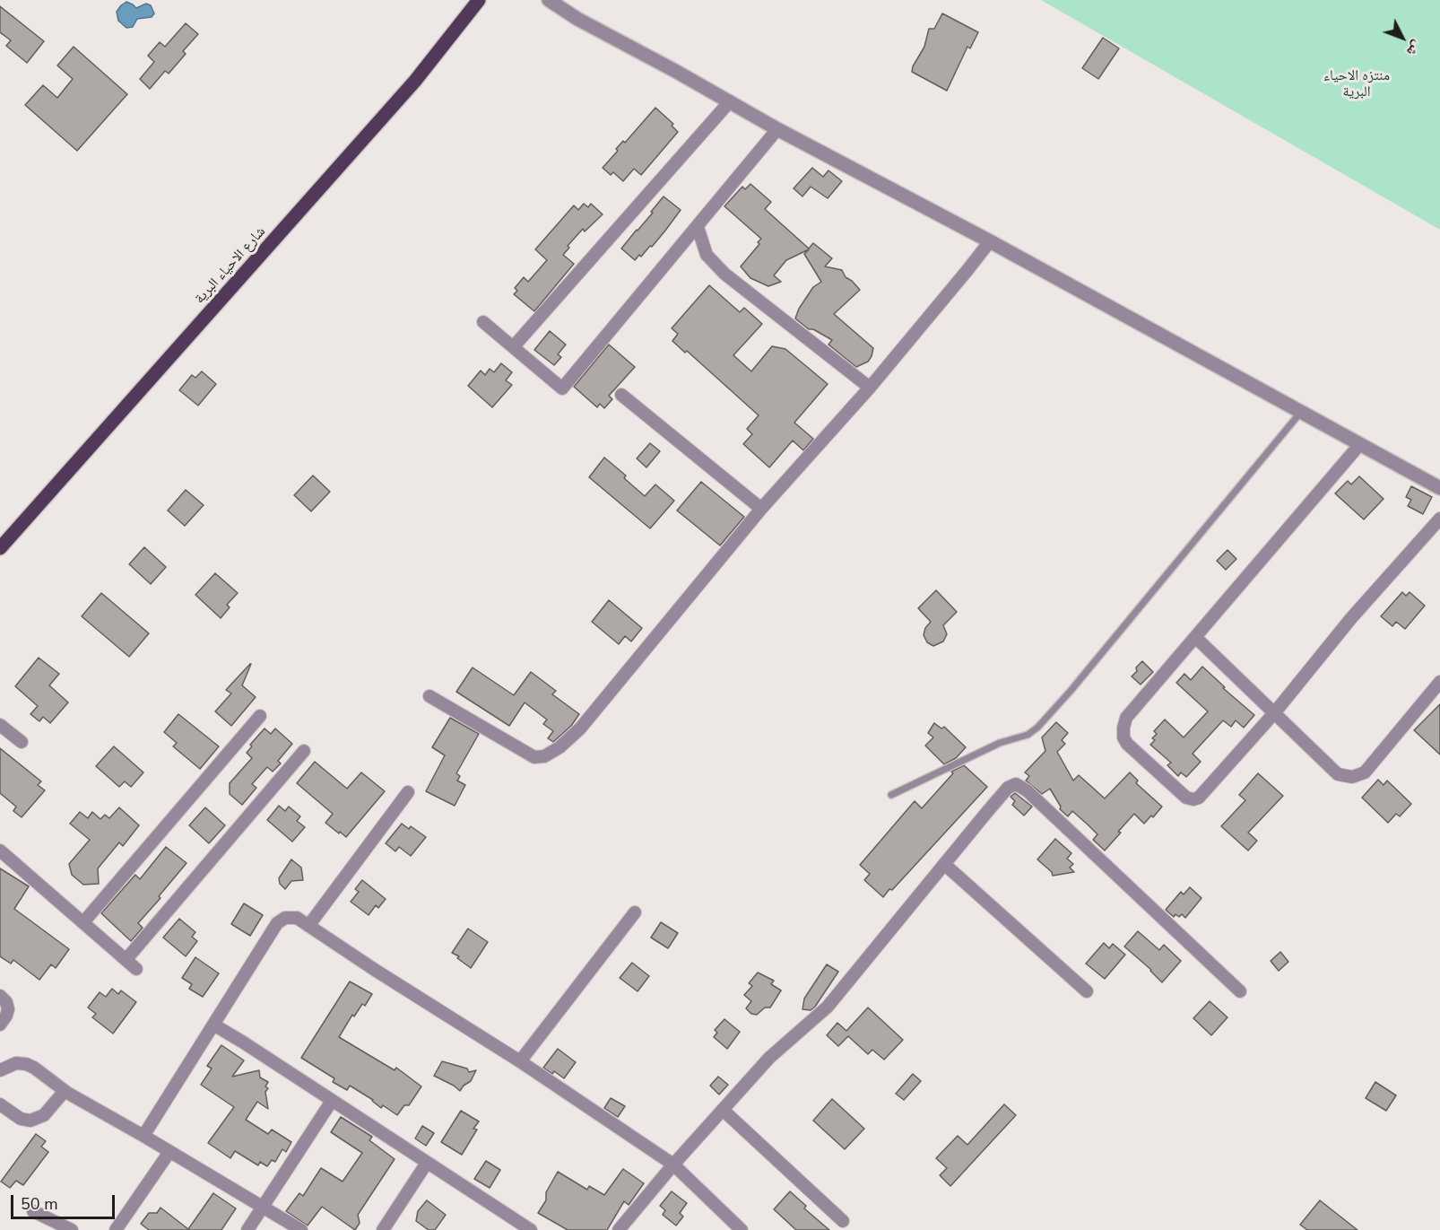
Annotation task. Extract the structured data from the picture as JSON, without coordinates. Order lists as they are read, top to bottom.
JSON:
{
  "streets": {
    "main road": ["شارع الاحياء البرية"]
  },
  "parks": ["منتزه الاحياء البرية"],
  "scale_bar": "50 m",
  "north": "bottom right"
}
